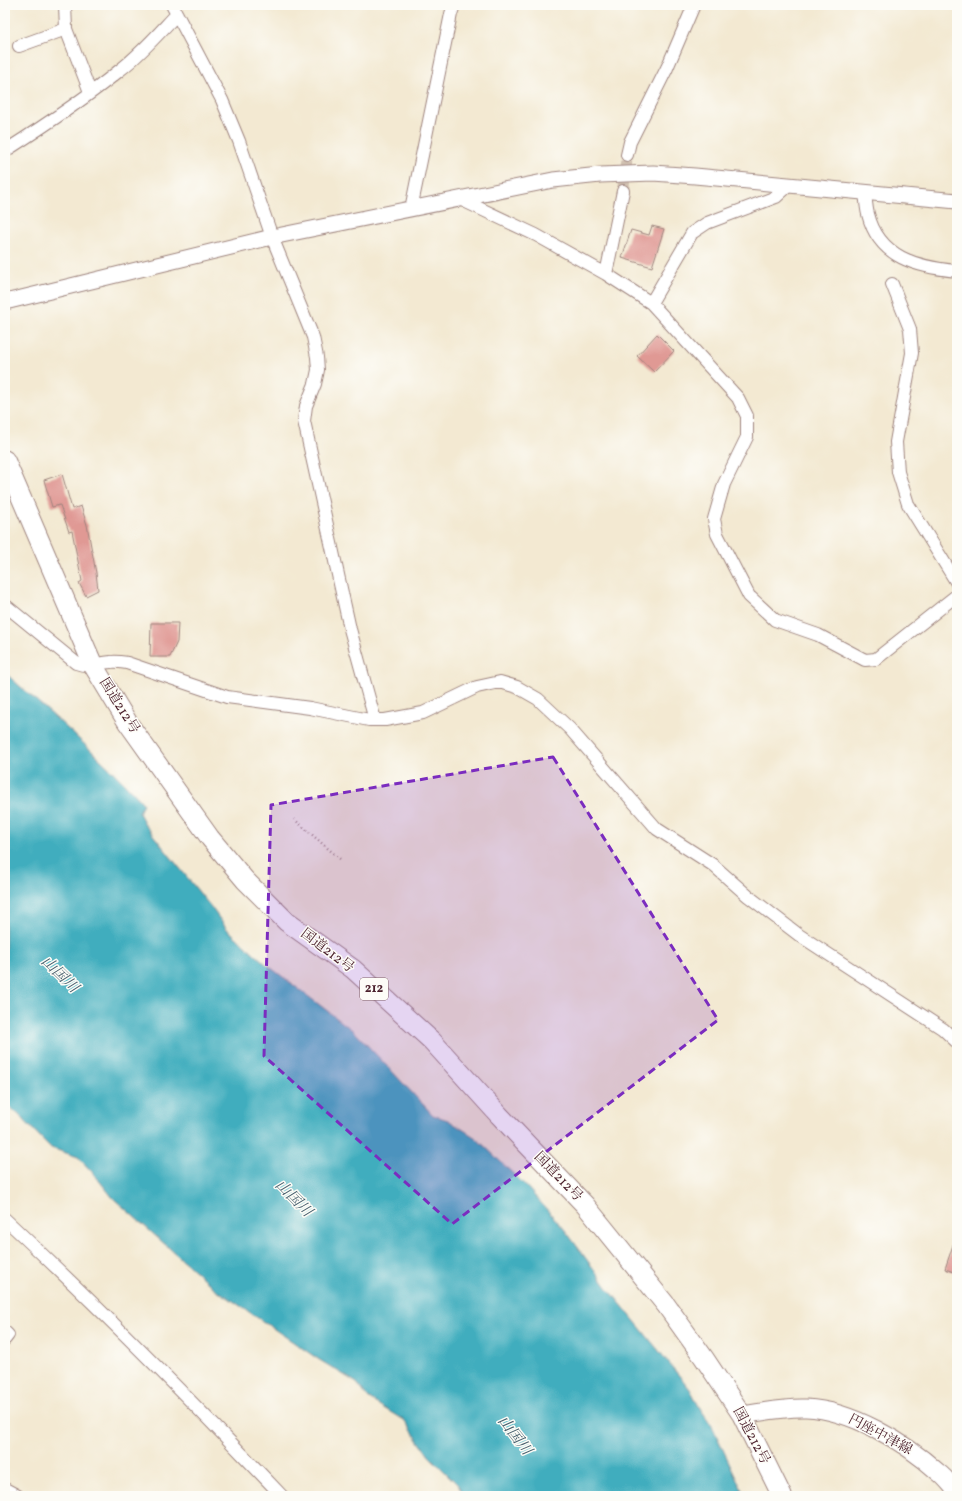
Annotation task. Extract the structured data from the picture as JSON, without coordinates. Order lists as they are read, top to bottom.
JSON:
{
  "streets": {
    "highway": ["国道212号", "212"],
    "main road": ["円座中津線"]
  },
  "crossings": [
    ["国道212号", "円座中津線"]
  ],
  "water": ["山国川"]
}
